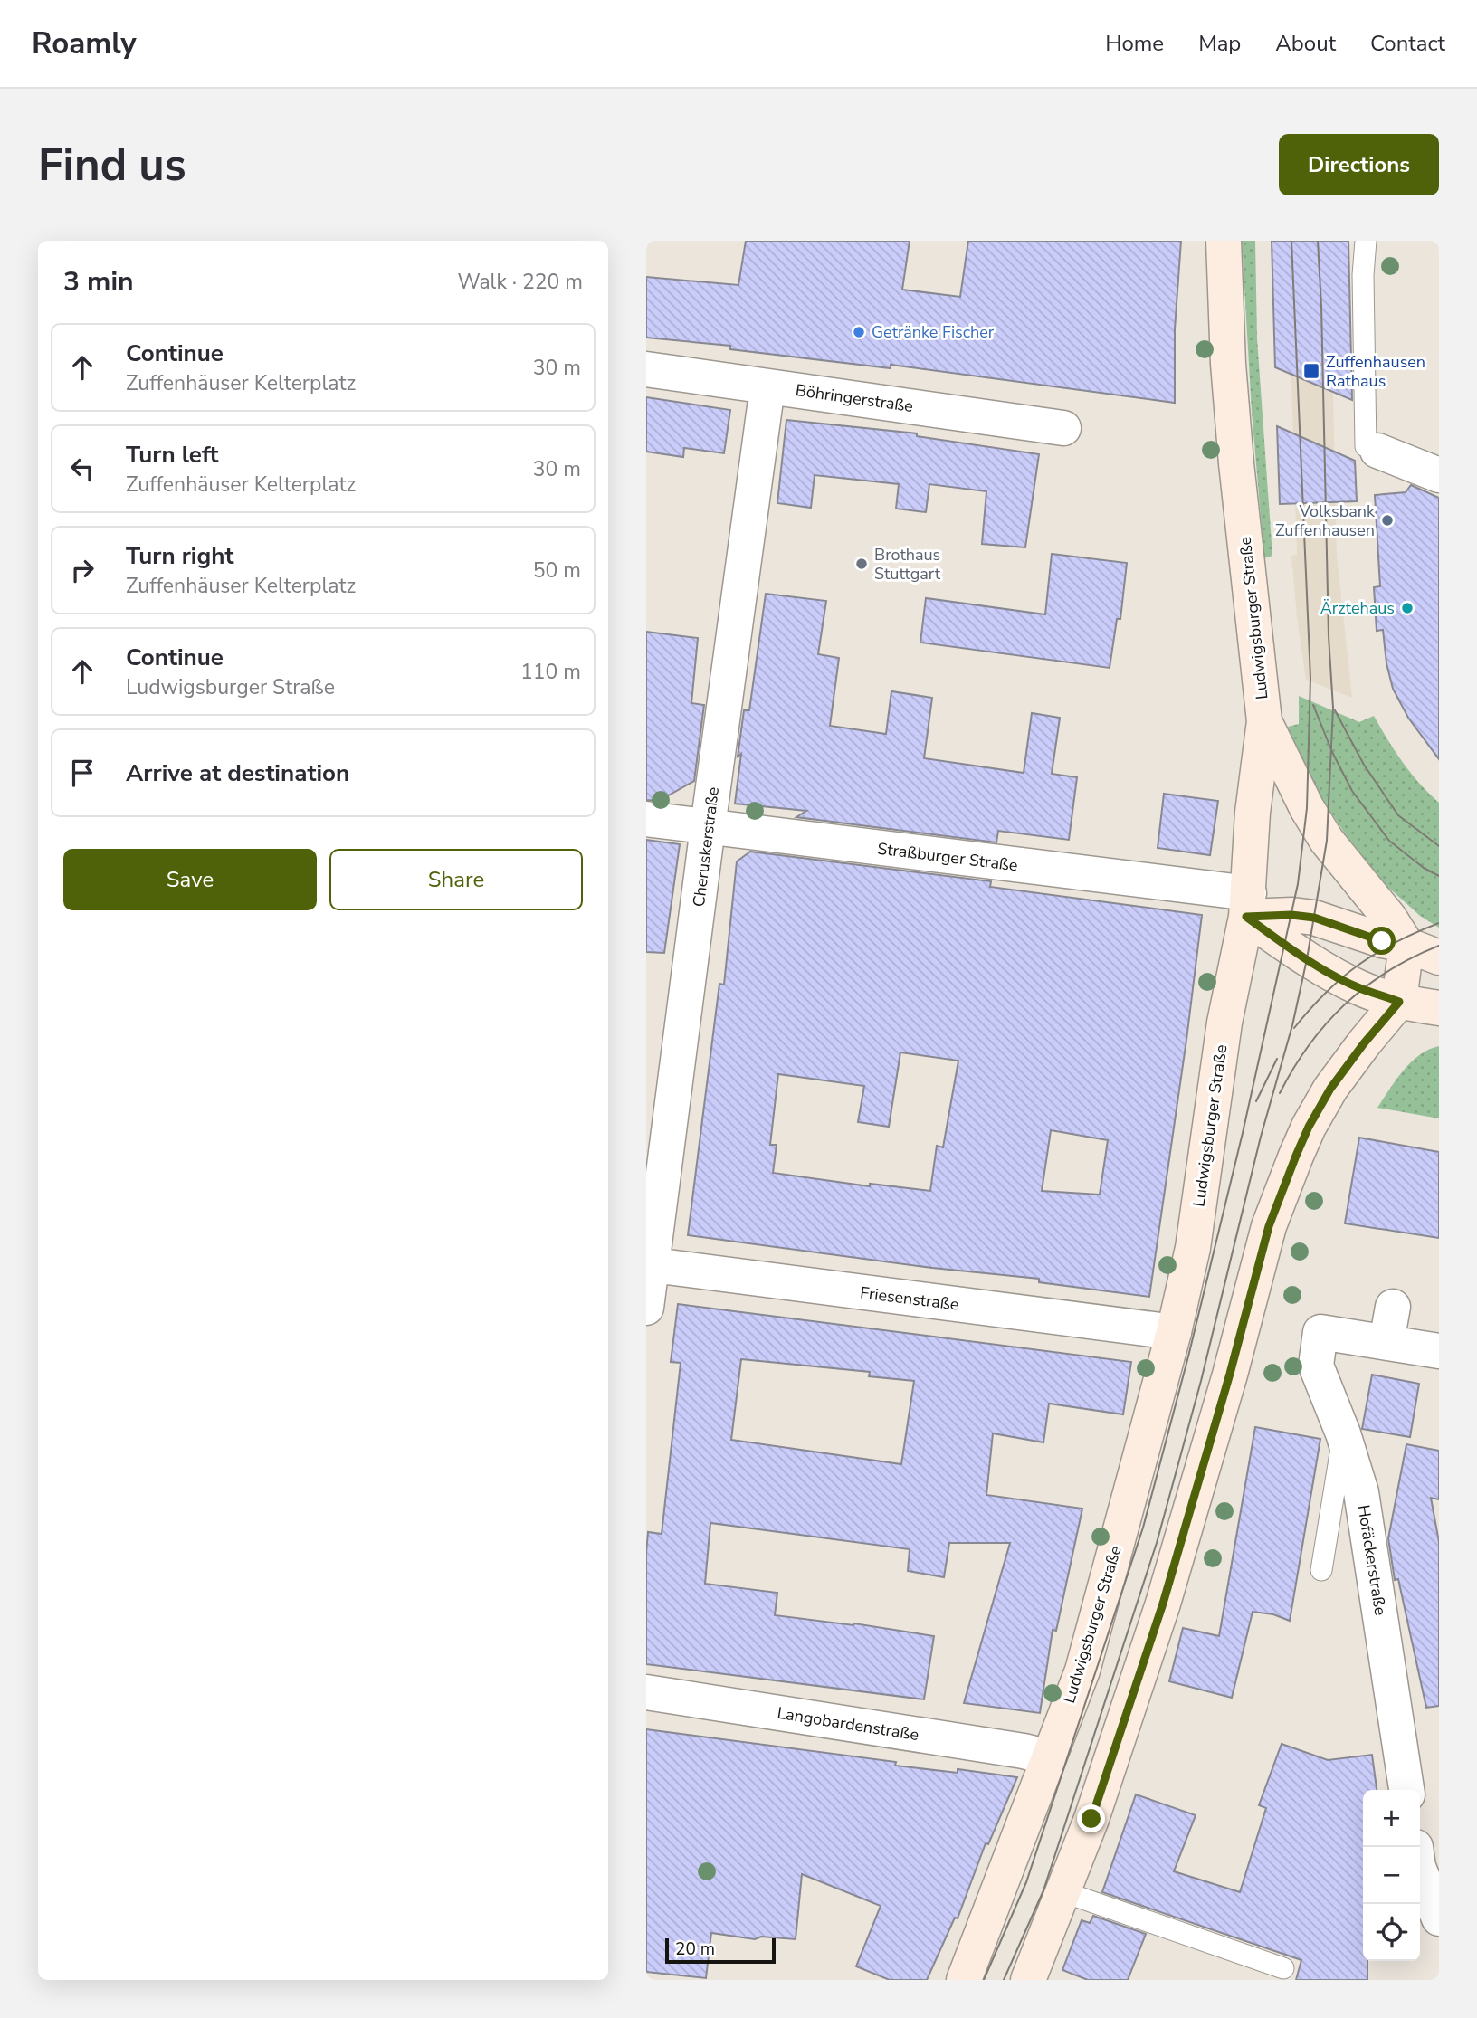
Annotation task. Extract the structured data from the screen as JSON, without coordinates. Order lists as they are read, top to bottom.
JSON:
{
  "streets": {
    "main road": ["Ludwigsburger Straße"],
    "street": [
      "Böhringerstraße",
      "Cheruskerstraße",
      "Straßburger Straße",
      "Friesenstraße",
      "Hofäckerstraße",
      "Langobardenstraße"
    ]
  },
  "crossings": [
    ["Böhringerstraße", "Cheruskerstraße"],
    ["Ludwigsburger Straße", "Straßburger Straße"],
    ["Ludwigsburger Straße", "Friesenstraße"],
    ["Ludwigsburger Straße", "Langobardenstraße"],
    ["Cheruskerstraße", "Straßburger Straße"],
    ["Cheruskerstraße", "Friesenstraße"]
  ],
  "places": {
    "other": [
      "Getränke Fischer",
      "Volksbank Zuffenhausen",
      "Brothaus Stuttgart",
      "Ärztehaus"
    ],
    "transit": ["Zuffenhausen Rathaus"]
  },
  "scale_bar": "20 m",
  "page": {
    "header": "Roamly",
    "nav": [
      "Home",
      "Map",
      "About",
      "Contact"
    ],
    "buttons": [
      "Directions",
      ["Save", "Share"]
    ],
    "title": "Find us",
    "heading": ["3 min", "Walk · 220 m"],
    "list": [
      ["Continue", "Zuffenhäuser Kelterplatz", "30 m"],
      ["Turn left", "Zuffenhäuser Kelterplatz", "30 m"],
      ["Turn right", "Zuffenhäuser Kelterplatz", "50 m"],
      ["Continue", "Ludwigsburger Straße", "110 m"],
      "Arrive at destination"
    ],
    "map_buttons": ["+", "−"],
    "scale": "20 m"
  }
}
